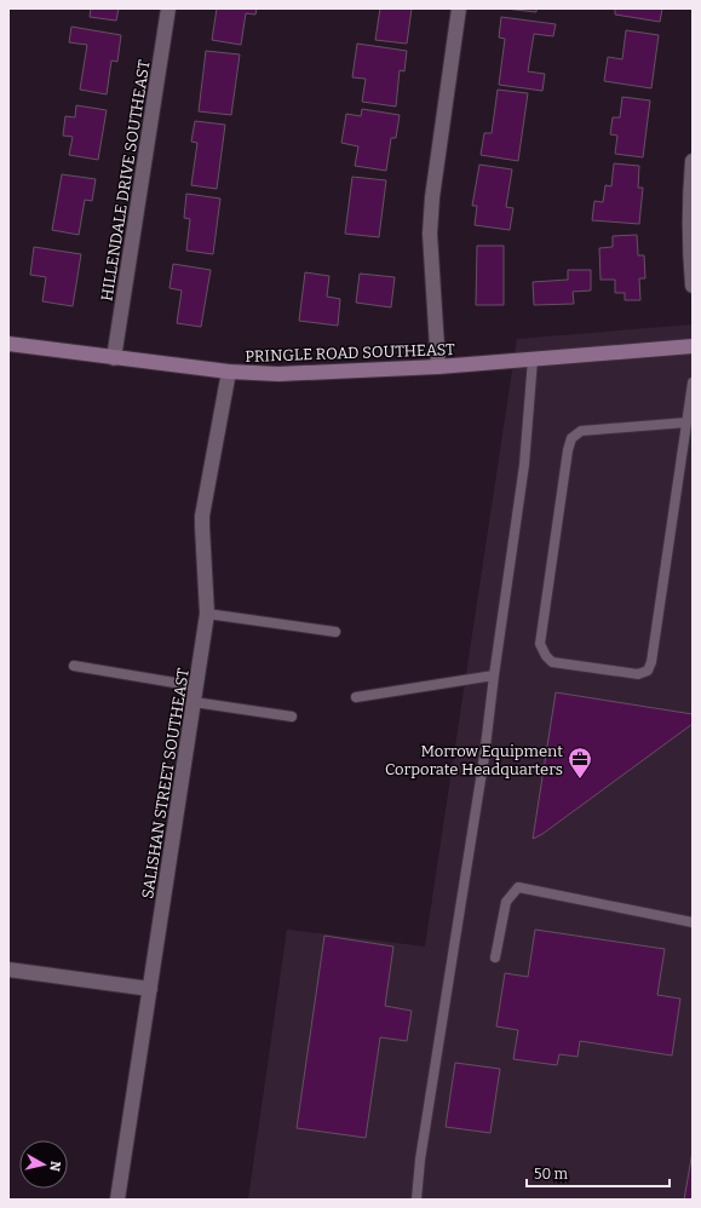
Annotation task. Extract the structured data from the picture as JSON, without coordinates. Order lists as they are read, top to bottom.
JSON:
{
  "streets": {
    "street": ["HILLENDALE DRIVE SOUTHEAST", "PRINGLE ROAD SOUTHEAST", "SALISHAN STREET SOUTHEAST"]
  },
  "crossings": [
    ["HILLENDALE DRIVE SOUTHEAST", "PRINGLE ROAD SOUTHEAST"],
    ["PRINGLE ROAD SOUTHEAST", "SALISHAN STREET SOUTHEAST"]
  ],
  "places": {
    "office": ["Morrow Equipment Corporate Headquarters"]
  },
  "scale_bar": "50 m",
  "north": "right"
}
